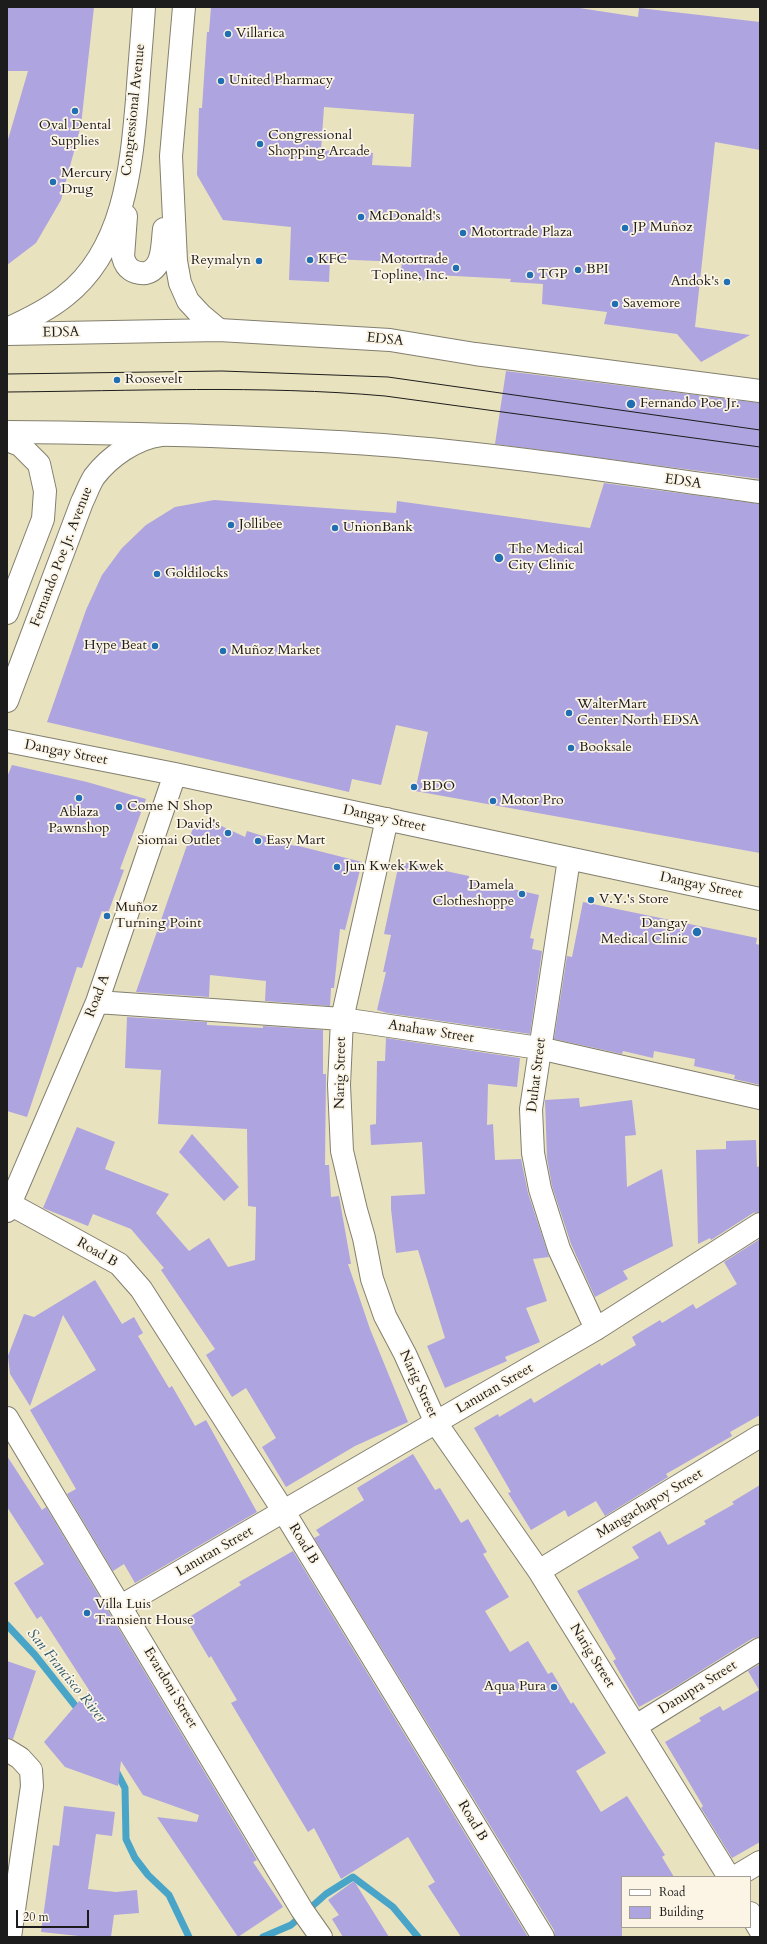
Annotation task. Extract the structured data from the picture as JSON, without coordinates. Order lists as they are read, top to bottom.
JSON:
{
  "streets": {
    "main road": [
      "Congressional Avenue",
      "EDSA",
      "Fernando Poe Jr. Avenue",
      "Dangay Street",
      "Road A",
      "Anahaw Street",
      "Narig Street",
      "Duhat Street",
      "Road B",
      "Lanutan Street",
      "Mangachapoy Street",
      "Evardoni Street",
      "Danupra Street"
    ]
  },
  "crossings": [
    ["EDSA", "Fernando Poe Jr. Avenue"],
    ["Dangay Street", "Road A"],
    ["Dangay Street", "Narig Street"],
    ["Dangay Street", "Duhat Street"],
    ["Road A", "Anahaw Street"],
    ["Road A", "Road B"],
    ["Anahaw Street", "Narig Street"],
    ["Anahaw Street", "Duhat Street"],
    ["Narig Street", "Lanutan Street"],
    ["Narig Street", "Mangachapoy Street"],
    ["Narig Street", "Danupra Street"],
    ["Duhat Street", "Lanutan Street"],
    ["Road B", "Lanutan Street"],
    ["Lanutan Street", "Evardoni Street"]
  ],
  "water": ["San Francisco River"],
  "places": [
    "Villarica",
    "United Pharmacy",
    "Oval Dental Supplies",
    "Congressional Shopping Arcade",
    "Mercury Drug",
    "McDonald's",
    "JP Muñoz",
    "Motortrade Plaza",
    "KFC",
    "Reymalyn",
    "Motortrade Topline, Inc.",
    "BPI",
    "TGP",
    "Andok's",
    "Savemore",
    "Roosevelt",
    "Fernando Poe Jr.",
    "Jollibee",
    "UnionBank",
    "The Medical City Clinic",
    "Goldilocks",
    "Hype Beat",
    "Muñoz Market",
    "WalterMart Center North EDSA",
    "Booksale",
    "BDO",
    "Ablaza Pawnshop",
    "Motor Pro",
    "Come N Shop",
    "David's Siomai Outlet",
    "Easy Mart",
    "Jun Kwek Kwek",
    "Damela Clotheshoppe",
    "V.Y.'s Store",
    "Muñoz Turning Point",
    "Dangay Medical Clinic",
    "Villa Luis Transient House",
    "Aqua Pura"
  ],
  "legend": ["Road", "Building"],
  "scale_bar": "20 m"
}
